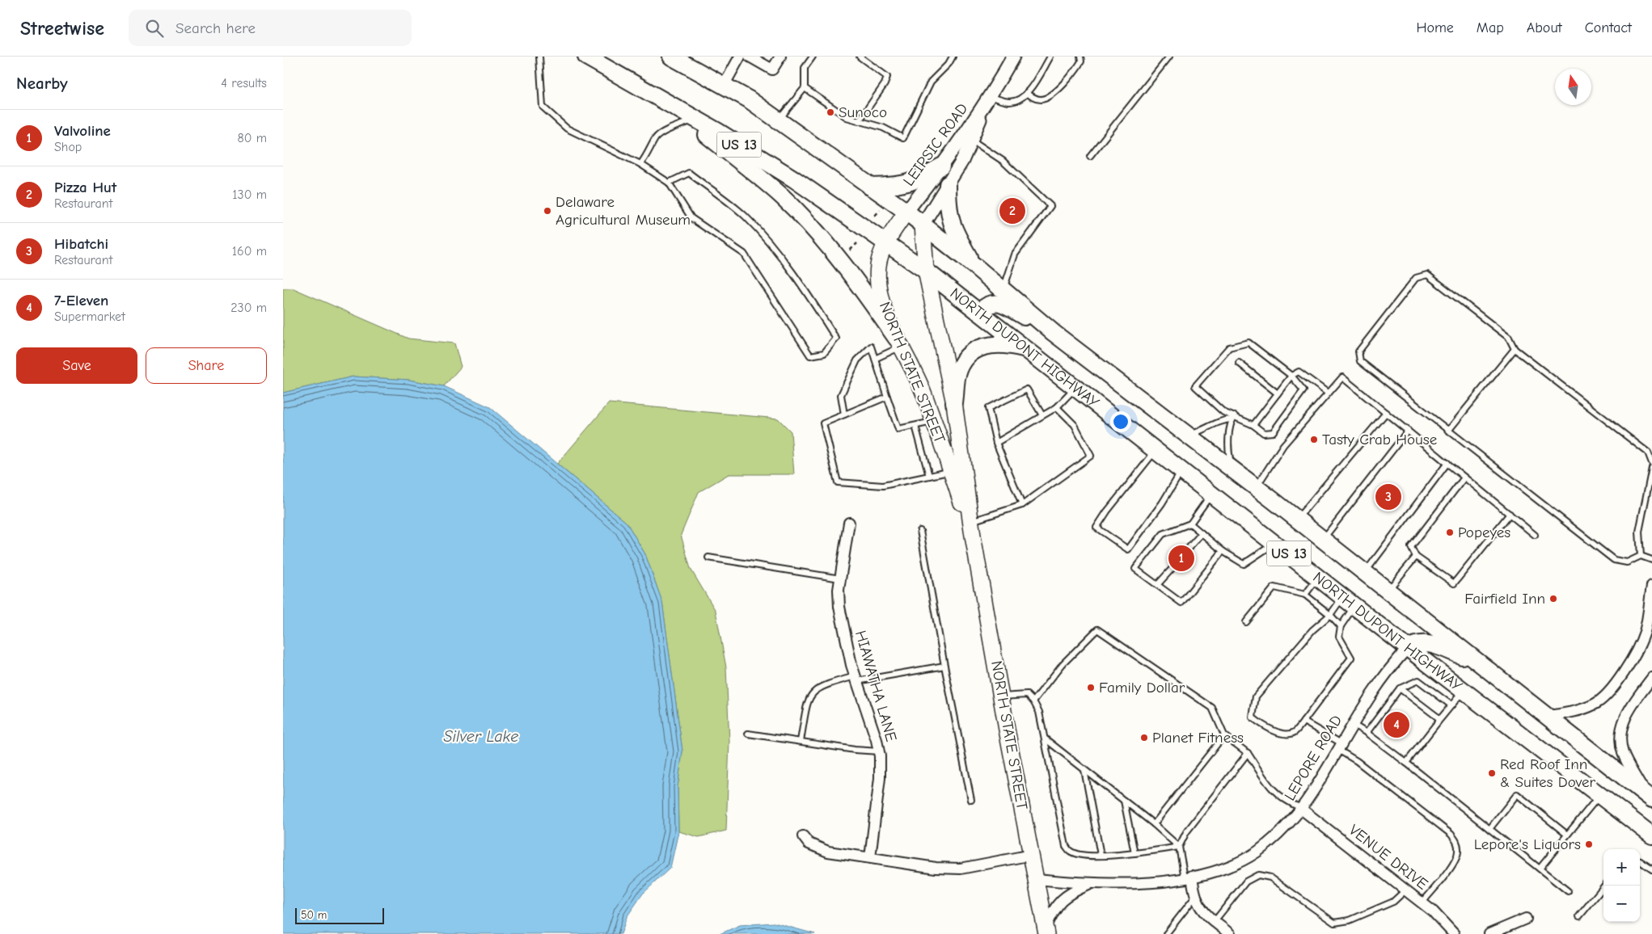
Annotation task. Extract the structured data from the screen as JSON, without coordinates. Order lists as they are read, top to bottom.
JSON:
{
  "streets": {
    "highway": ["US 13", "NORTH DUPONT HIGHWAY"],
    "main road": ["NORTH STATE STREET"],
    "street": [
      "LEIPSIC ROAD",
      "HIAWATHA LANE",
      "LEPORE ROAD",
      "VENUE DRIVE"
    ]
  },
  "crossings": [
    ["LEIPSIC ROAD", "NORTH DUPONT HIGHWAY"],
    ["LEIPSIC ROAD", "NORTH STATE STREET"],
    ["NORTH DUPONT HIGHWAY", "NORTH STATE STREET"],
    ["NORTH DUPONT HIGHWAY", "LEPORE ROAD"],
    ["NORTH STATE STREET", "LEPORE ROAD"],
    ["LEPORE ROAD", "VENUE DRIVE"]
  ],
  "water": ["Silver Lake"],
  "places": [
    "Sunoco",
    "Delaware Agricultural Museum",
    "Tasty Crab House",
    "Popeyes",
    "Fairfield Inn",
    "Family Dollar",
    "Planet Fitness",
    "Red Roof Inn & Suites Dover",
    "Lepore's Liquors"
  ],
  "scale_bar": "50 m",
  "north": "top",
  "page": {
    "header": "Streetwise",
    "search": "Search here",
    "nav": [
      "Home",
      "Map",
      "About",
      "Contact"
    ],
    "heading": ["Nearby", "4 results"],
    "list": [
      {
        "mark": "1",
        "name": "Valvoline",
        "note": "Shop",
        "value": "80 m"
      },
      {
        "mark": "2",
        "name": "Pizza Hut",
        "note": "Restaurant",
        "value": "130 m"
      },
      {
        "mark": "3",
        "name": "Hibatchi",
        "note": "Restaurant",
        "value": "160 m"
      },
      {
        "mark": "4",
        "name": "7-Eleven",
        "note": "Supermarket",
        "value": "230 m"
      }
    ],
    "pins": [
      "2",
      "3",
      "1",
      "4"
    ],
    "buttons": ["Save", "Share"],
    "map_buttons": ["+", "−"],
    "scale": "50 m"
  }
}
